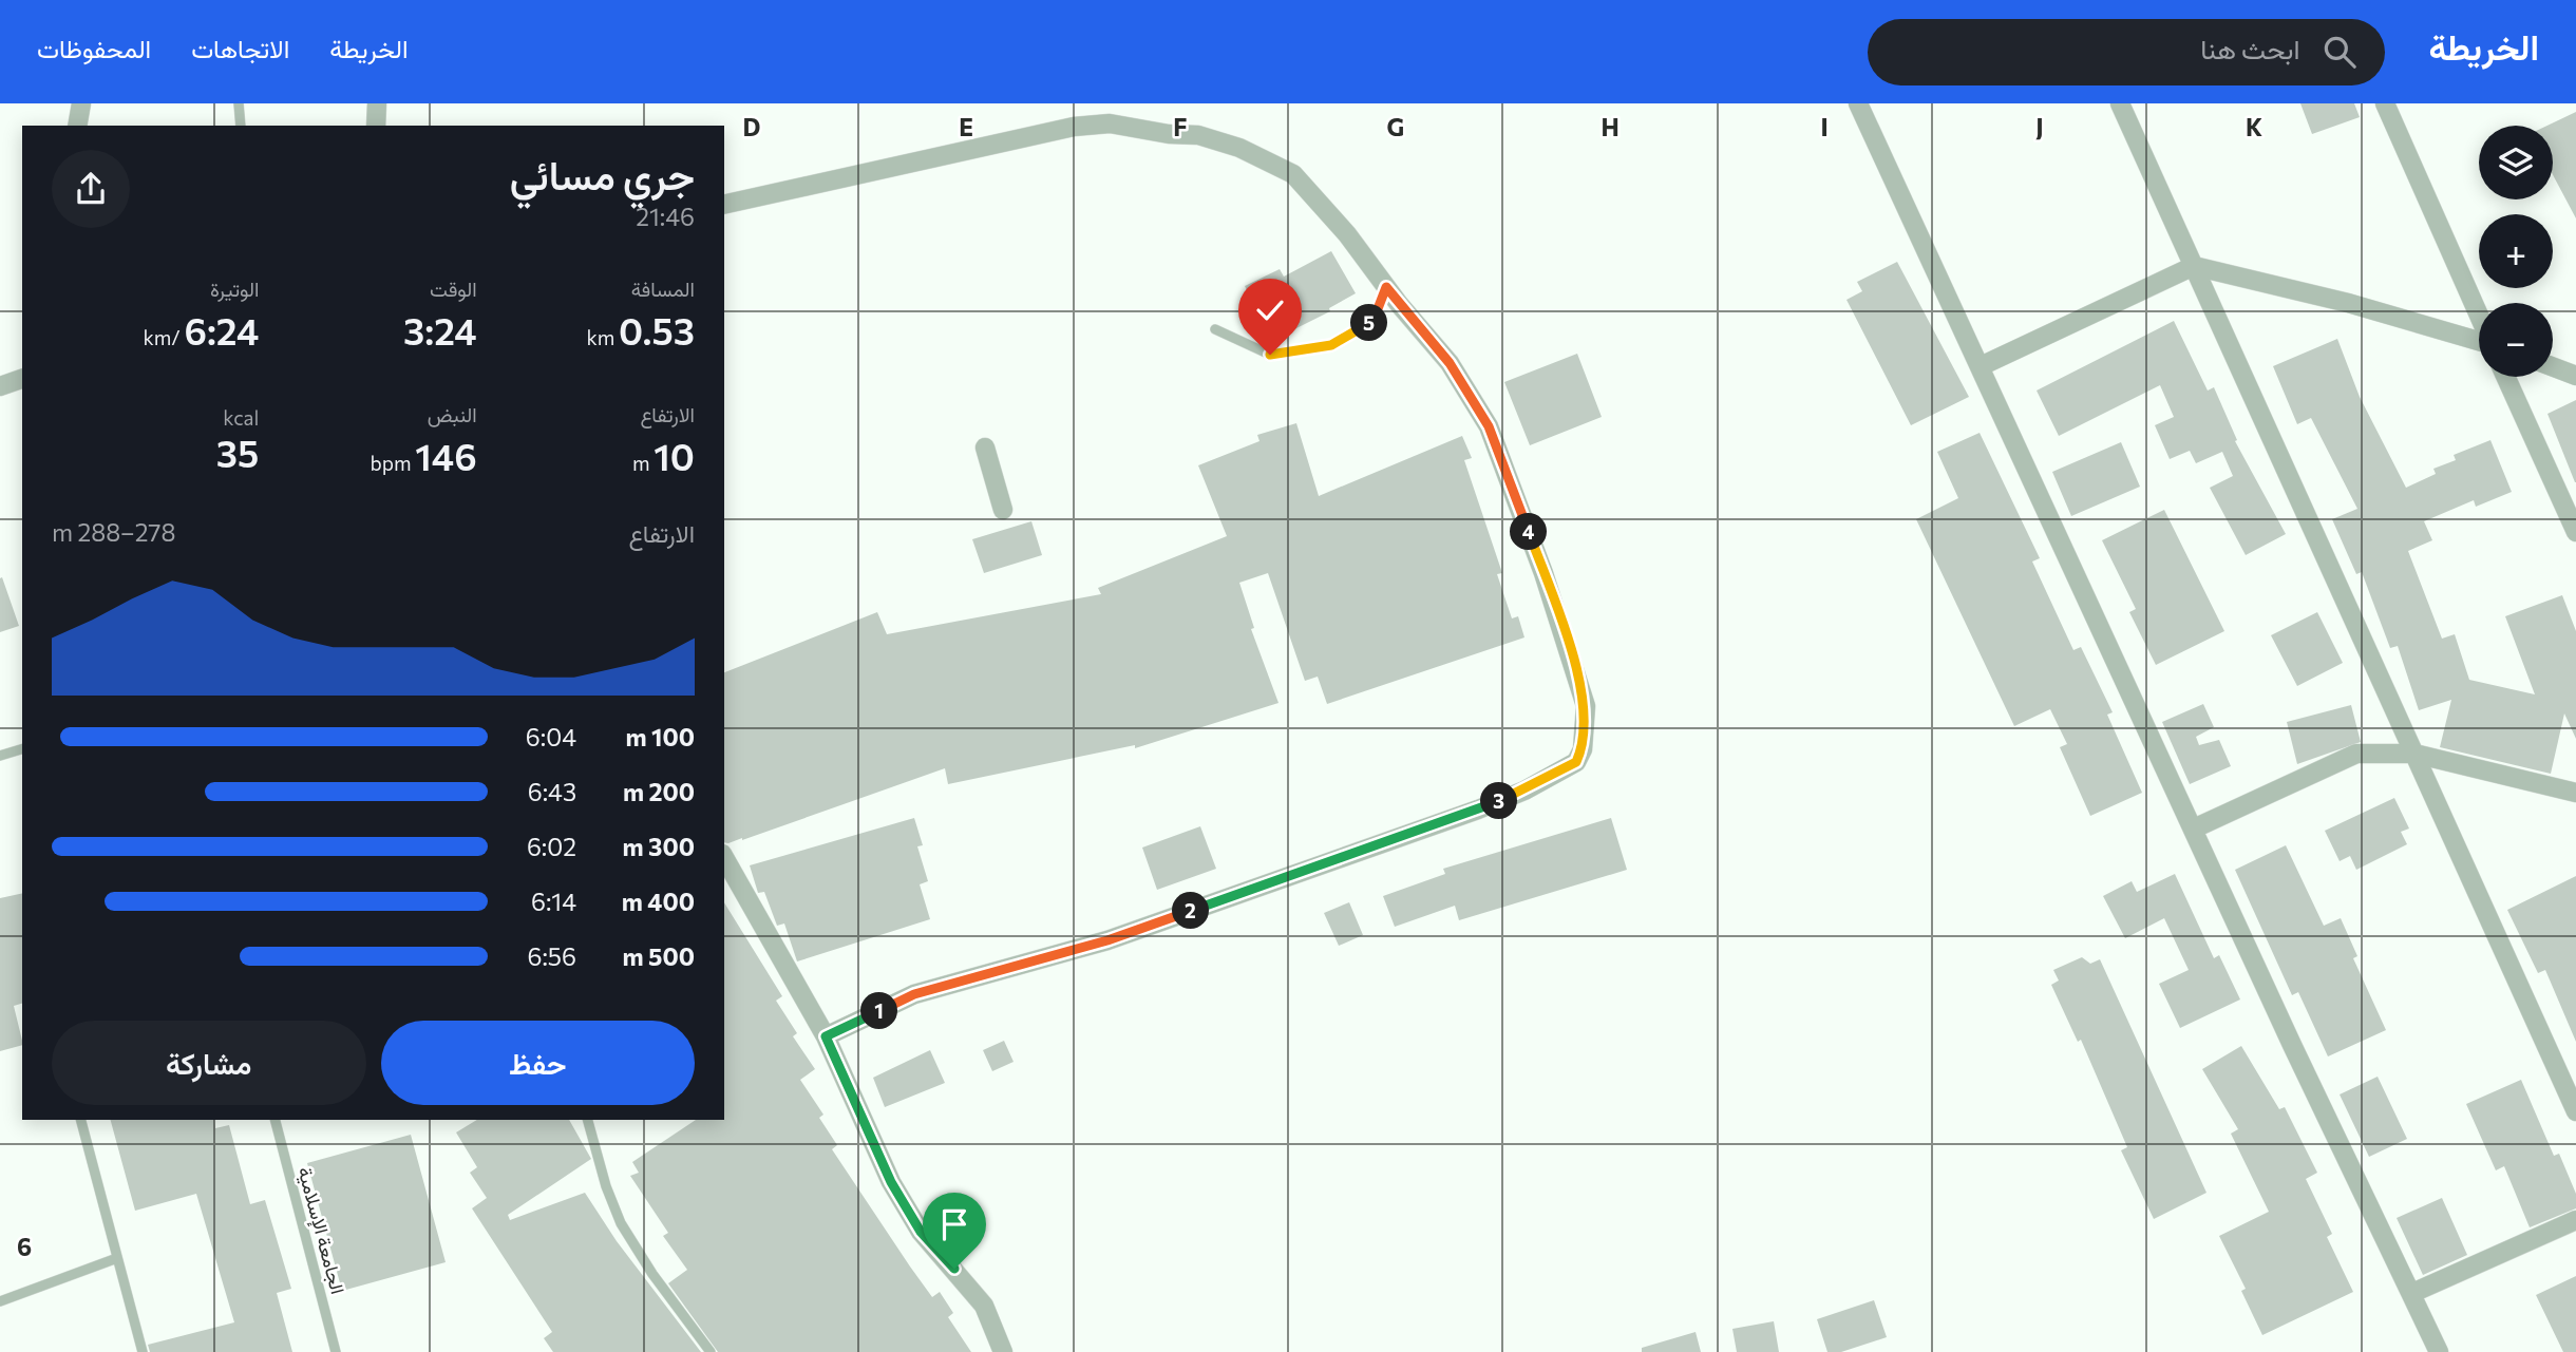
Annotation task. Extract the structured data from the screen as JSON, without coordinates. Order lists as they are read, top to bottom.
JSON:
{
  "streets": {
    "lane": ["الجامعة الإسلامية"]
  },
  "page": {
    "header": "الخريطة",
    "search": "ابحث هنا",
    "nav": ["الخريطة", "الاتجاهات", "المحفوظات"],
    "map_buttons": ["+", "−"],
    "heading": ["جري مسائي", "21:46"],
    "stats": [
      ["المسافة", "0.53 km"],
      ["الوقت", "3:24"],
      ["الوتيرة", "6:24 /km"],
      ["الارتفاع", "10 m"],
      ["النبض", "146 bpm"],
      ["kcal", "35"]
    ],
    "pins": [
      "5",
      "4",
      "3",
      "2",
      "1"
    ],
    "chart": ["الارتفاع", "278–288 m"],
    "list": [
      {
        "name": "100 m",
        "note": "6:04"
      },
      {
        "name": "200 m",
        "note": "6:43"
      },
      {
        "name": "300 m",
        "note": "6:02"
      },
      {
        "name": "400 m",
        "note": "6:14"
      },
      {
        "name": "500 m",
        "note": "6:56"
      }
    ],
    "buttons": ["حفظ", "مشاركة"]
  },
  "grid": {
    "columns": [
      "D",
      "E",
      "F",
      "G",
      "H",
      "I",
      "J",
      "K"
    ],
    "rows": ["6"]
  }
}
